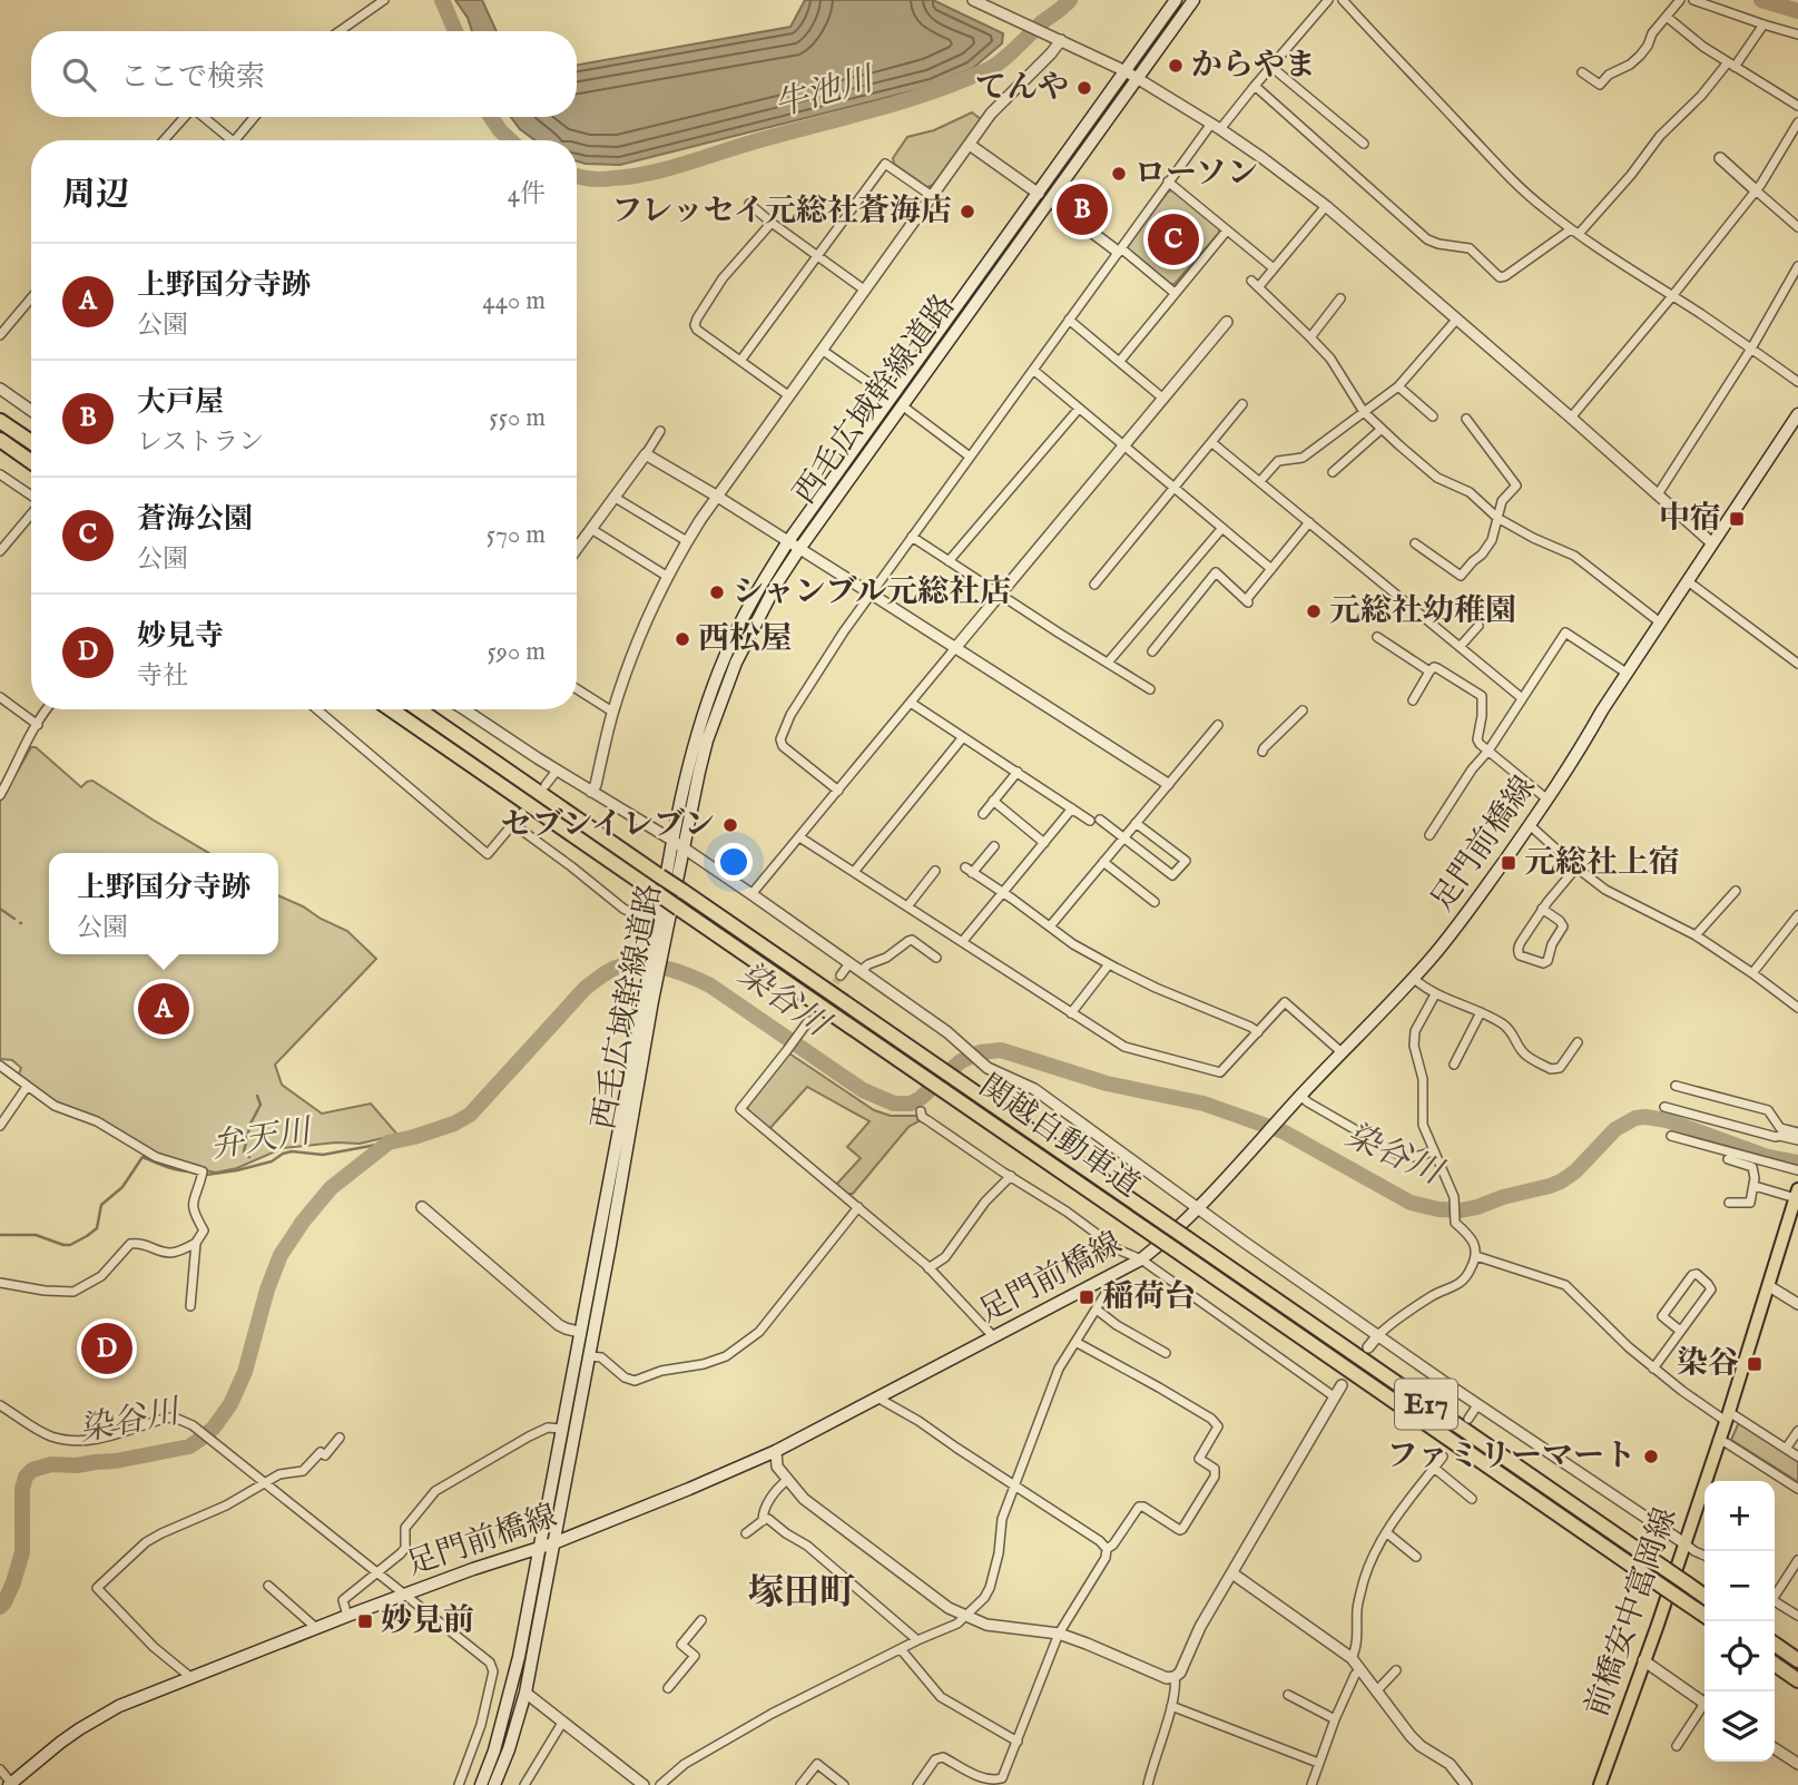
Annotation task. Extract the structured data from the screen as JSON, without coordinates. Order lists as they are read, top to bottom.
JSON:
{
  "streets": {
    "highway": ["関越自動車道", "E17"],
    "main road": ["西毛広域幹線道路", "足門前橋線", "前橋安中富岡線"]
  },
  "crossings": [
    ["西毛広域幹線道路", "足門前橋線"]
  ],
  "districts": ["塚田町"],
  "water": ["牛池川", "染谷川", "弁天川"],
  "places": {
    "other": [
      "からやま",
      "てんや",
      "ローソン",
      "フレッセイ元総社蒼海店",
      "シャンブル元総社店",
      "元総社幼稚園",
      "西松屋",
      "セブンイレブン",
      "ファミリーマート"
    ],
    "transit": [
      "中宿",
      "元総社上宿",
      "稲荷台",
      "染谷",
      "妙見前"
    ]
  },
  "page": {
    "search": "ここで検索",
    "heading": ["周辺", "4件"],
    "pins": [
      "B",
      "C",
      "A",
      "D"
    ],
    "list": [
      {
        "mark": "A",
        "name": "上野国分寺跡",
        "note": "公園",
        "value": "440 m"
      },
      {
        "mark": "B",
        "name": "大戸屋",
        "note": "レストラン",
        "value": "550 m"
      },
      {
        "mark": "C",
        "name": "蒼海公園",
        "note": "公園",
        "value": "570 m"
      },
      {
        "mark": "D",
        "name": "妙見寺",
        "note": "寺社",
        "value": "590 m"
      }
    ],
    "popup": ["上野国分寺跡", "公園"],
    "map_buttons": ["+", "−"]
  }
}
